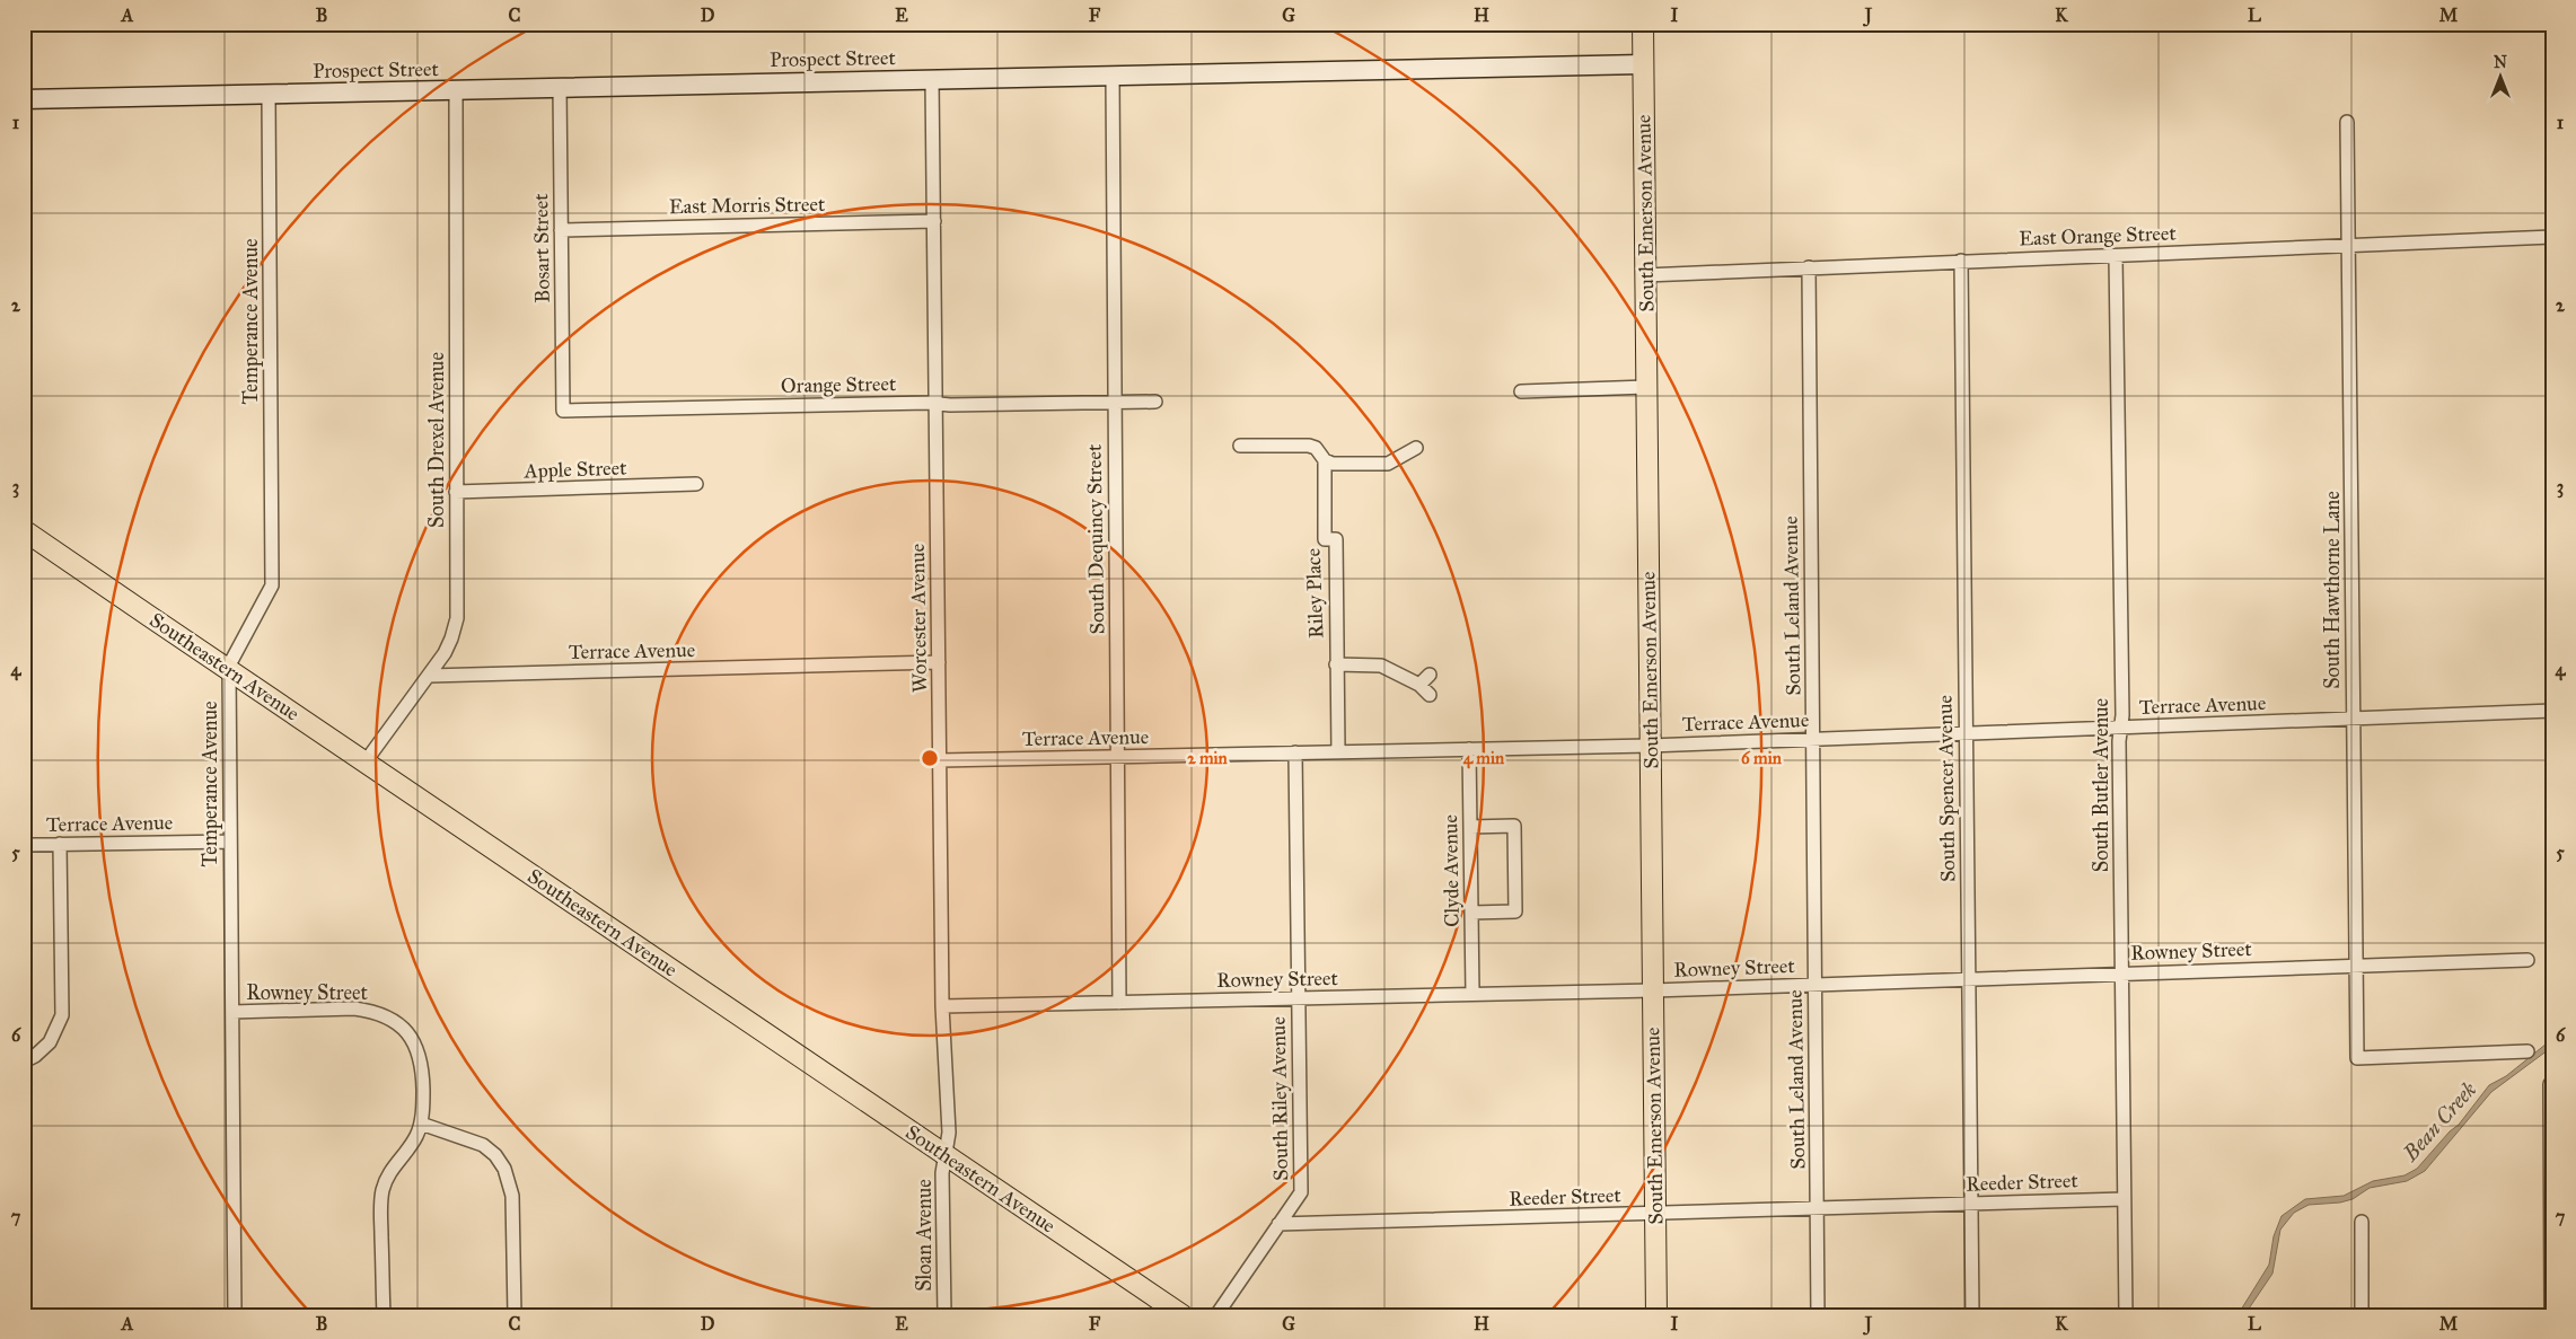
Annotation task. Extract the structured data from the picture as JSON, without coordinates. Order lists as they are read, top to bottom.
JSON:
{
  "streets": {
    "main road": ["Prospect Street", "South Emerson Avenue", "Southeastern Avenue"],
    "street": [
      "East Morris Street",
      "East Orange Street",
      "Bosart Street",
      "Temperance Avenue",
      "Orange Street",
      "South Drexel Avenue",
      "Apple Street",
      "South Dequincy Street",
      "South Hawthorne Lane",
      "Riley Place",
      "South Leland Avenue",
      "Worcester Avenue",
      "Terrace Avenue",
      "South Butler Avenue",
      "South Spencer Avenue",
      "Clyde Avenue",
      "Rowney Street",
      "South Riley Avenue",
      "Reeder Street",
      "Sloan Avenue"
    ]
  },
  "crossings": [
    ["Prospect Street", "South Emerson Avenue"],
    ["Prospect Street", "Bosart Street"],
    ["Prospect Street", "Temperance Avenue"],
    ["Prospect Street", "South Drexel Avenue"],
    ["Prospect Street", "South Dequincy Street"],
    ["Prospect Street", "Worcester Avenue"],
    ["East Morris Street", "Bosart Street"],
    ["East Morris Street", "Worcester Avenue"],
    ["South Emerson Avenue", "East Orange Street"],
    ["South Emerson Avenue", "Terrace Avenue"],
    ["South Emerson Avenue", "Rowney Street"],
    ["South Emerson Avenue", "Reeder Street"],
    ["East Orange Street", "South Hawthorne Lane"],
    ["East Orange Street", "South Leland Avenue"],
    ["East Orange Street", "South Butler Avenue"],
    ["East Orange Street", "South Spencer Avenue"],
    ["Bosart Street", "Orange Street"],
    ["Temperance Avenue", "Terrace Avenue"],
    ["Temperance Avenue", "Southeastern Avenue"],
    ["Temperance Avenue", "Rowney Street"],
    ["Orange Street", "South Dequincy Street"],
    ["Orange Street", "Worcester Avenue"],
    ["South Drexel Avenue", "Apple Street"],
    ["South Drexel Avenue", "Terrace Avenue"],
    ["South Drexel Avenue", "Southeastern Avenue"],
    ["South Dequincy Street", "Terrace Avenue"],
    ["South Dequincy Street", "Rowney Street"],
    ["South Hawthorne Lane", "Terrace Avenue"],
    ["South Hawthorne Lane", "Rowney Street"],
    ["Riley Place", "Terrace Avenue"],
    ["South Leland Avenue", "Terrace Avenue"],
    ["South Leland Avenue", "Rowney Street"],
    ["South Leland Avenue", "Reeder Street"],
    ["Worcester Avenue", "Terrace Avenue"],
    ["Worcester Avenue", "Southeastern Avenue"],
    ["Worcester Avenue", "Rowney Street"],
    ["Worcester Avenue", "Sloan Avenue"],
    ["Terrace Avenue", "South Butler Avenue"],
    ["Terrace Avenue", "South Spencer Avenue"],
    ["Terrace Avenue", "Clyde Avenue"],
    ["Terrace Avenue", "South Riley Avenue"],
    ["Southeastern Avenue", "Sloan Avenue"],
    ["South Butler Avenue", "Rowney Street"],
    ["South Butler Avenue", "Reeder Street"],
    ["South Spencer Avenue", "Rowney Street"],
    ["South Spencer Avenue", "Reeder Street"],
    ["Clyde Avenue", "Rowney Street"],
    ["Rowney Street", "South Riley Avenue"],
    ["South Riley Avenue", "Reeder Street"]
  ],
  "water": ["Bean Creek"],
  "north": "top",
  "grid": {
    "columns": [
      "A",
      "B",
      "C",
      "D",
      "E",
      "F",
      "G",
      "H",
      "I",
      "J",
      "K",
      "L",
      "M"
    ],
    "rows": [
      "1",
      "2",
      "3",
      "4",
      "5",
      "6",
      "7"
    ]
  },
  "rings": ["2 min", "4 min", "6 min"]
}
